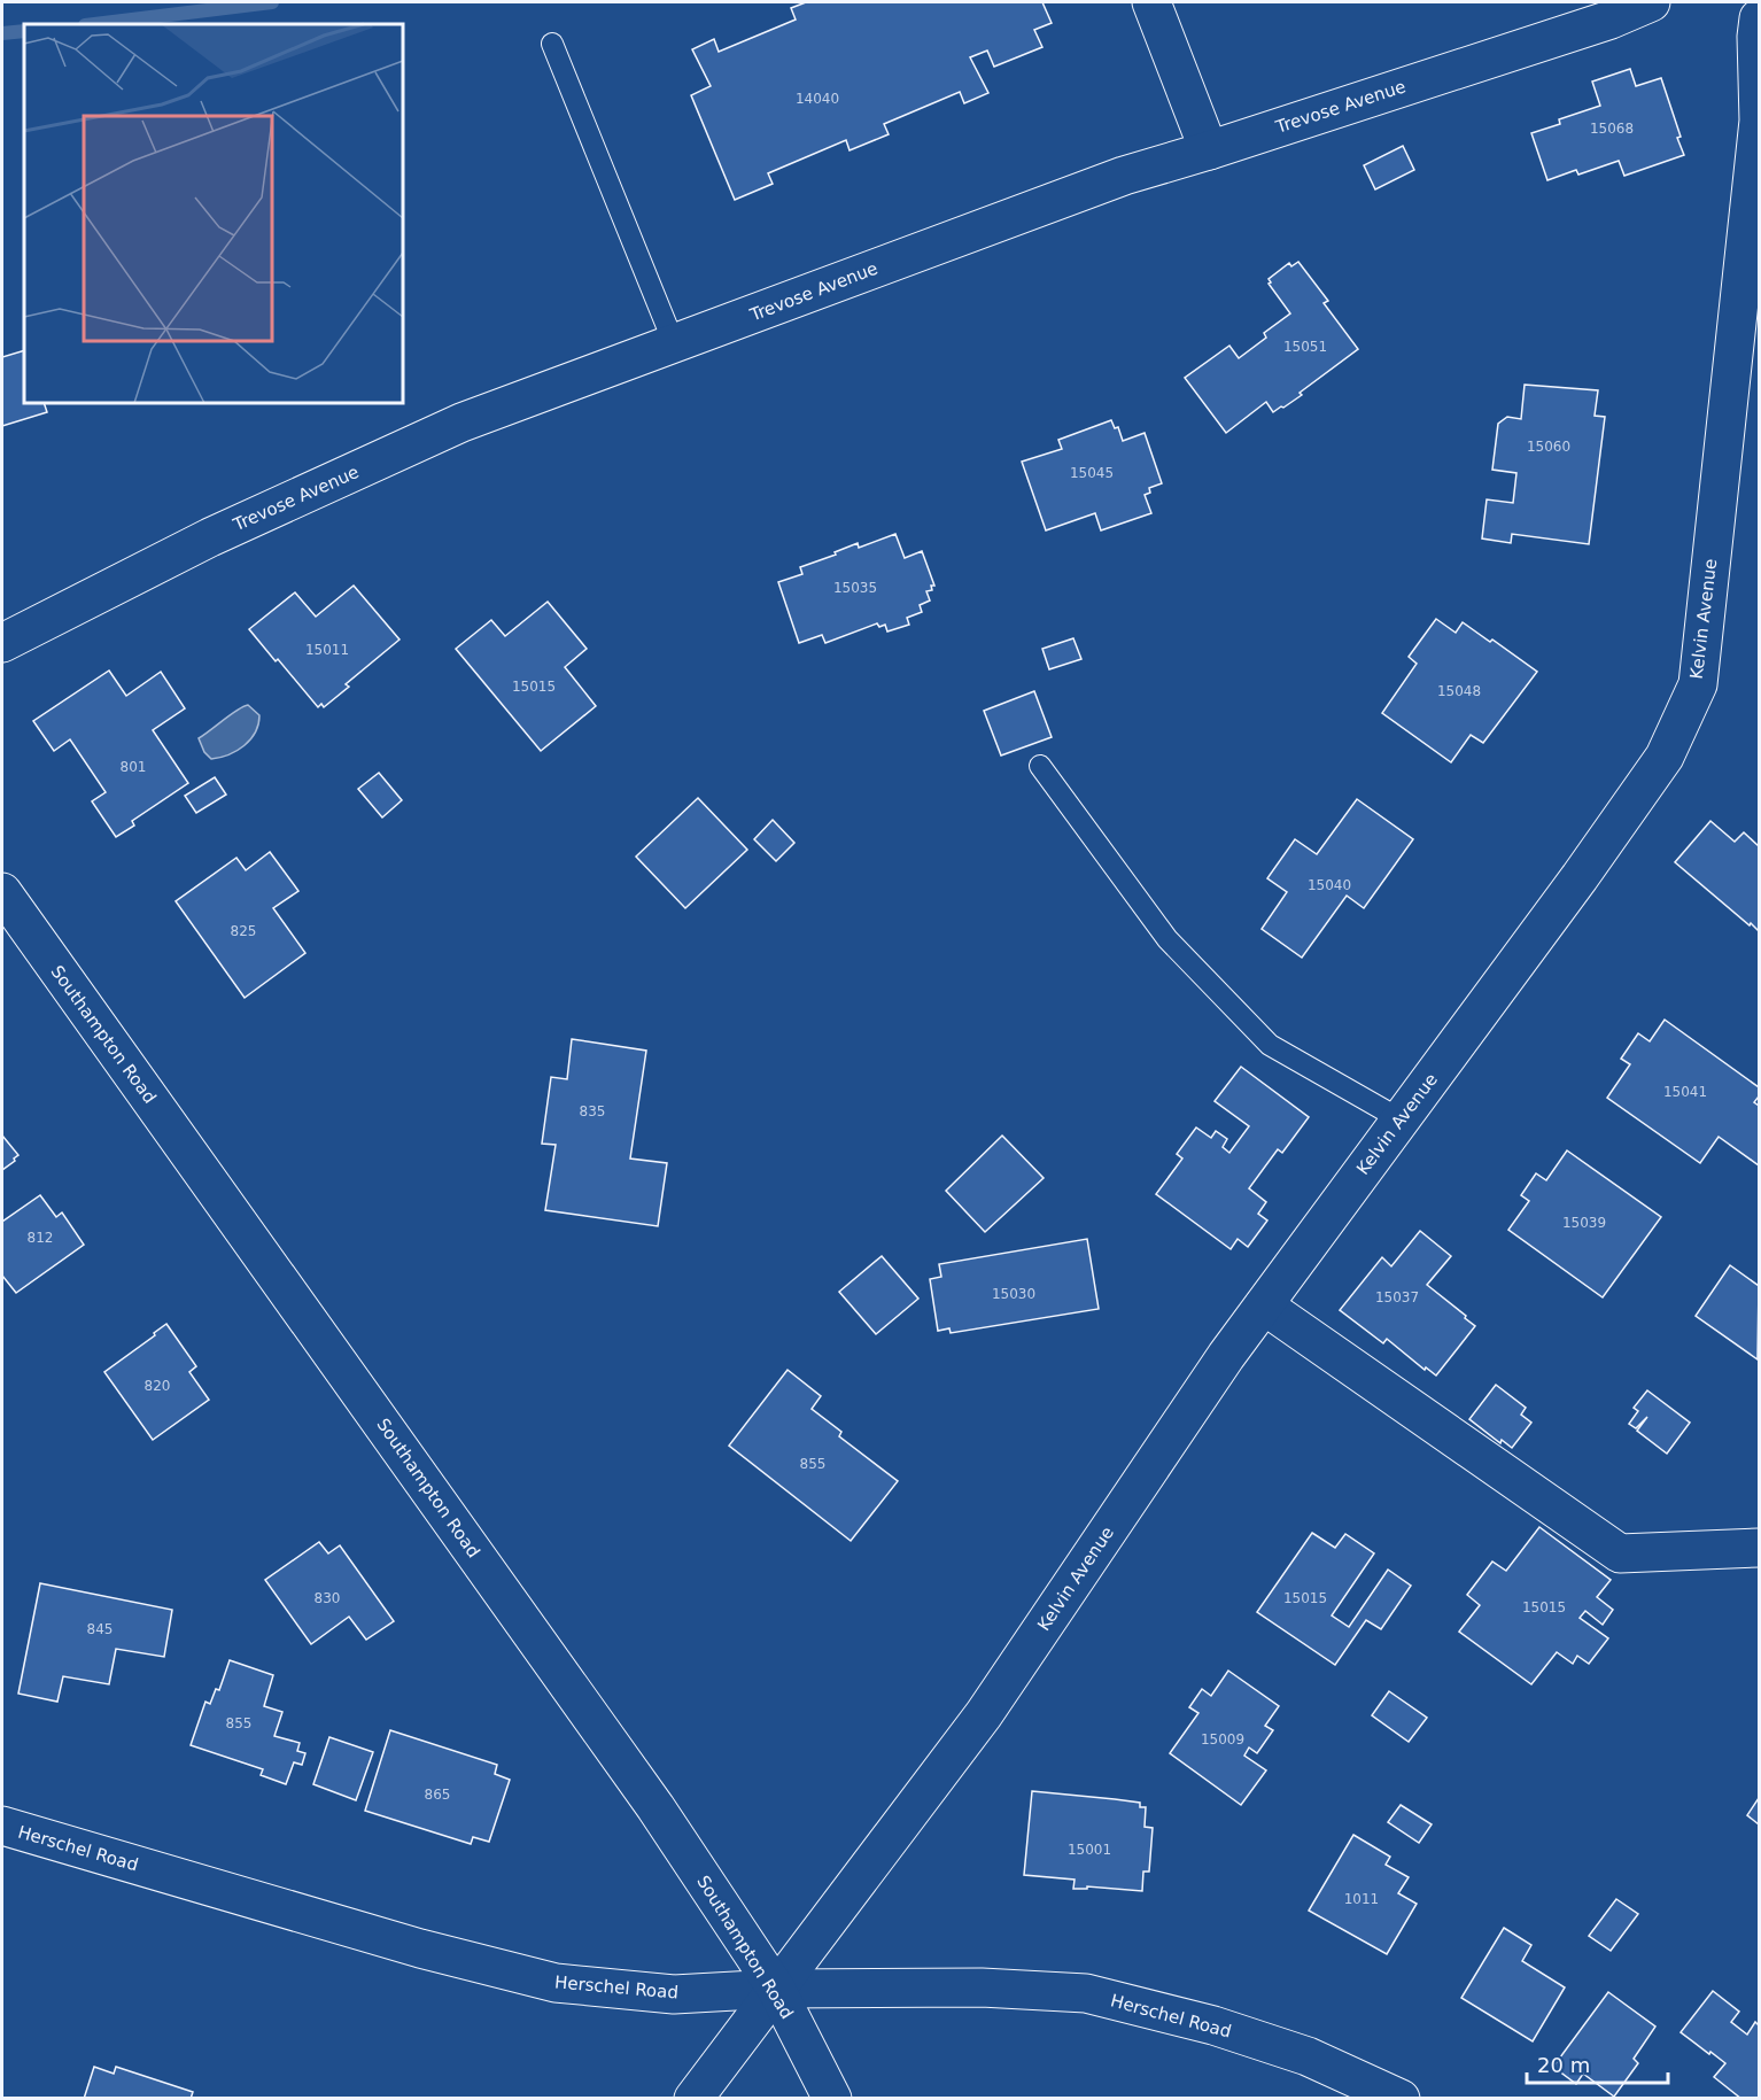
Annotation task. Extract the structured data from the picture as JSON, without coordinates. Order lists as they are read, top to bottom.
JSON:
{
  "streets": {
    "street": [
      "Trevose Avenue",
      "Kelvin Avenue",
      "Southampton Road",
      "Herschel Road"
    ]
  },
  "crossings": [
    ["Kelvin Avenue", "Southampton Road"],
    ["Kelvin Avenue", "Herschel Road"],
    ["Southampton Road", "Herschel Road"]
  ],
  "house_numbers": [
    "14040",
    "15068",
    "15051",
    "15060",
    "15045",
    "15035",
    "15011",
    "15015",
    "15048",
    "801",
    "15040",
    "825",
    "15041",
    "835",
    "15039",
    "812",
    "15030",
    "15037",
    "820",
    "855",
    "830",
    "15015",
    "15015",
    "845",
    "855",
    "15009",
    "865",
    "15001",
    "1011"
  ],
  "scale_bar": "20 m"
}
